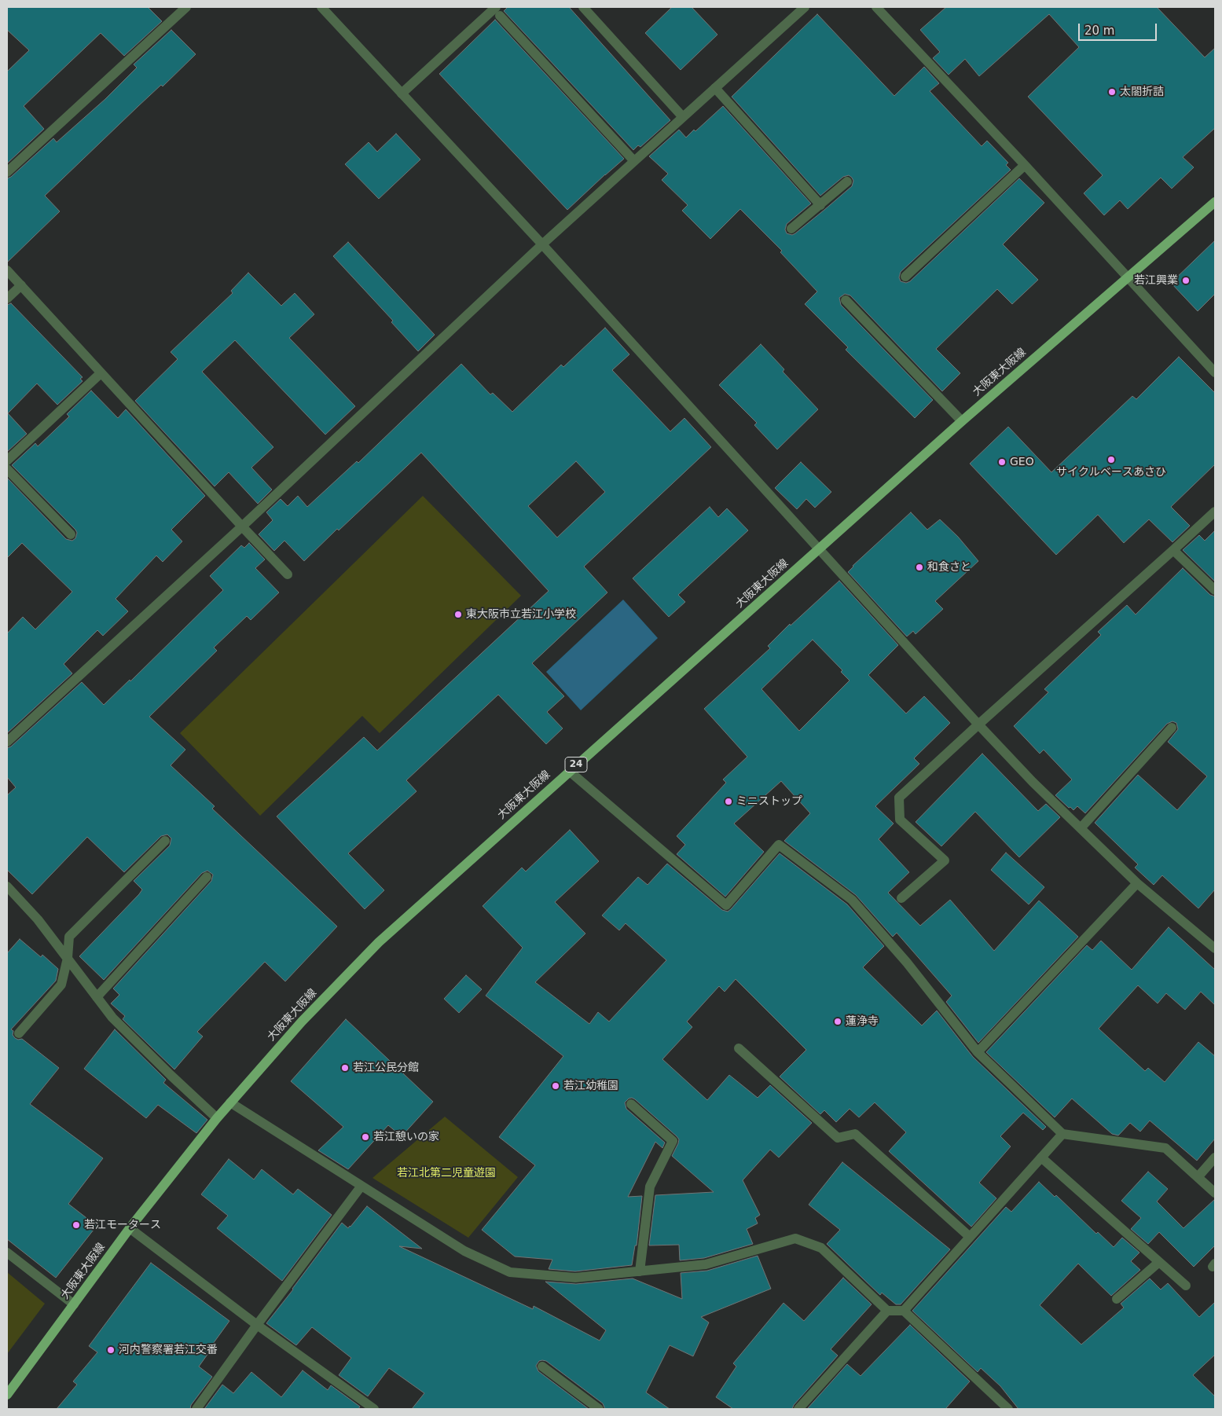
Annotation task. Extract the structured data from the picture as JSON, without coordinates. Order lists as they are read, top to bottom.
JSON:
{
  "streets": {
    "main road": ["大阪東大阪線", "24"]
  },
  "parks": ["若江北第二児童遊園"],
  "places": [
    "太閤折詰",
    "若江興業",
    "サイクルベースあさひ",
    "GEO",
    "和食さと",
    "東大阪市立若江小学校",
    "ミニストップ",
    "蓮浄寺",
    "若江公民分館",
    "若江幼稚園",
    "若江憩いの家",
    "若江モータース",
    "河内警察署若江交番"
  ],
  "scale_bar": "20 m"
}
